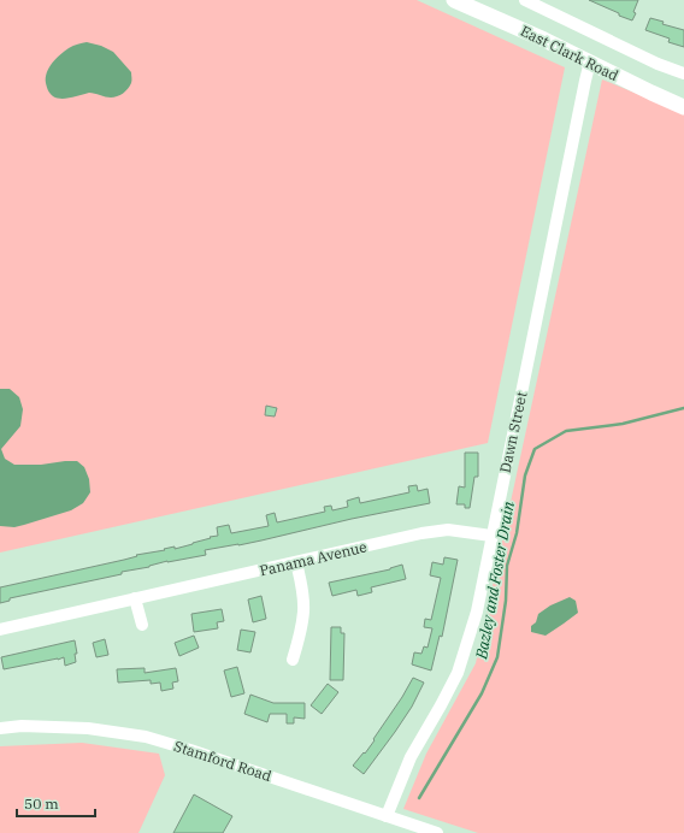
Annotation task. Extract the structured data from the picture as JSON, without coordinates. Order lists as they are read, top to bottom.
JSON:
{
  "streets": {
    "main road": ["East Clark Road"],
    "street": ["Dawn Street", "Panama Avenue", "Stamford Road"]
  },
  "crossings": [
    ["East Clark Road", "Dawn Street"],
    ["Dawn Street", "Panama Avenue"],
    ["Dawn Street", "Stamford Road"]
  ],
  "water": ["Bazley and Foster Drain"],
  "scale_bar": "50 m"
}
